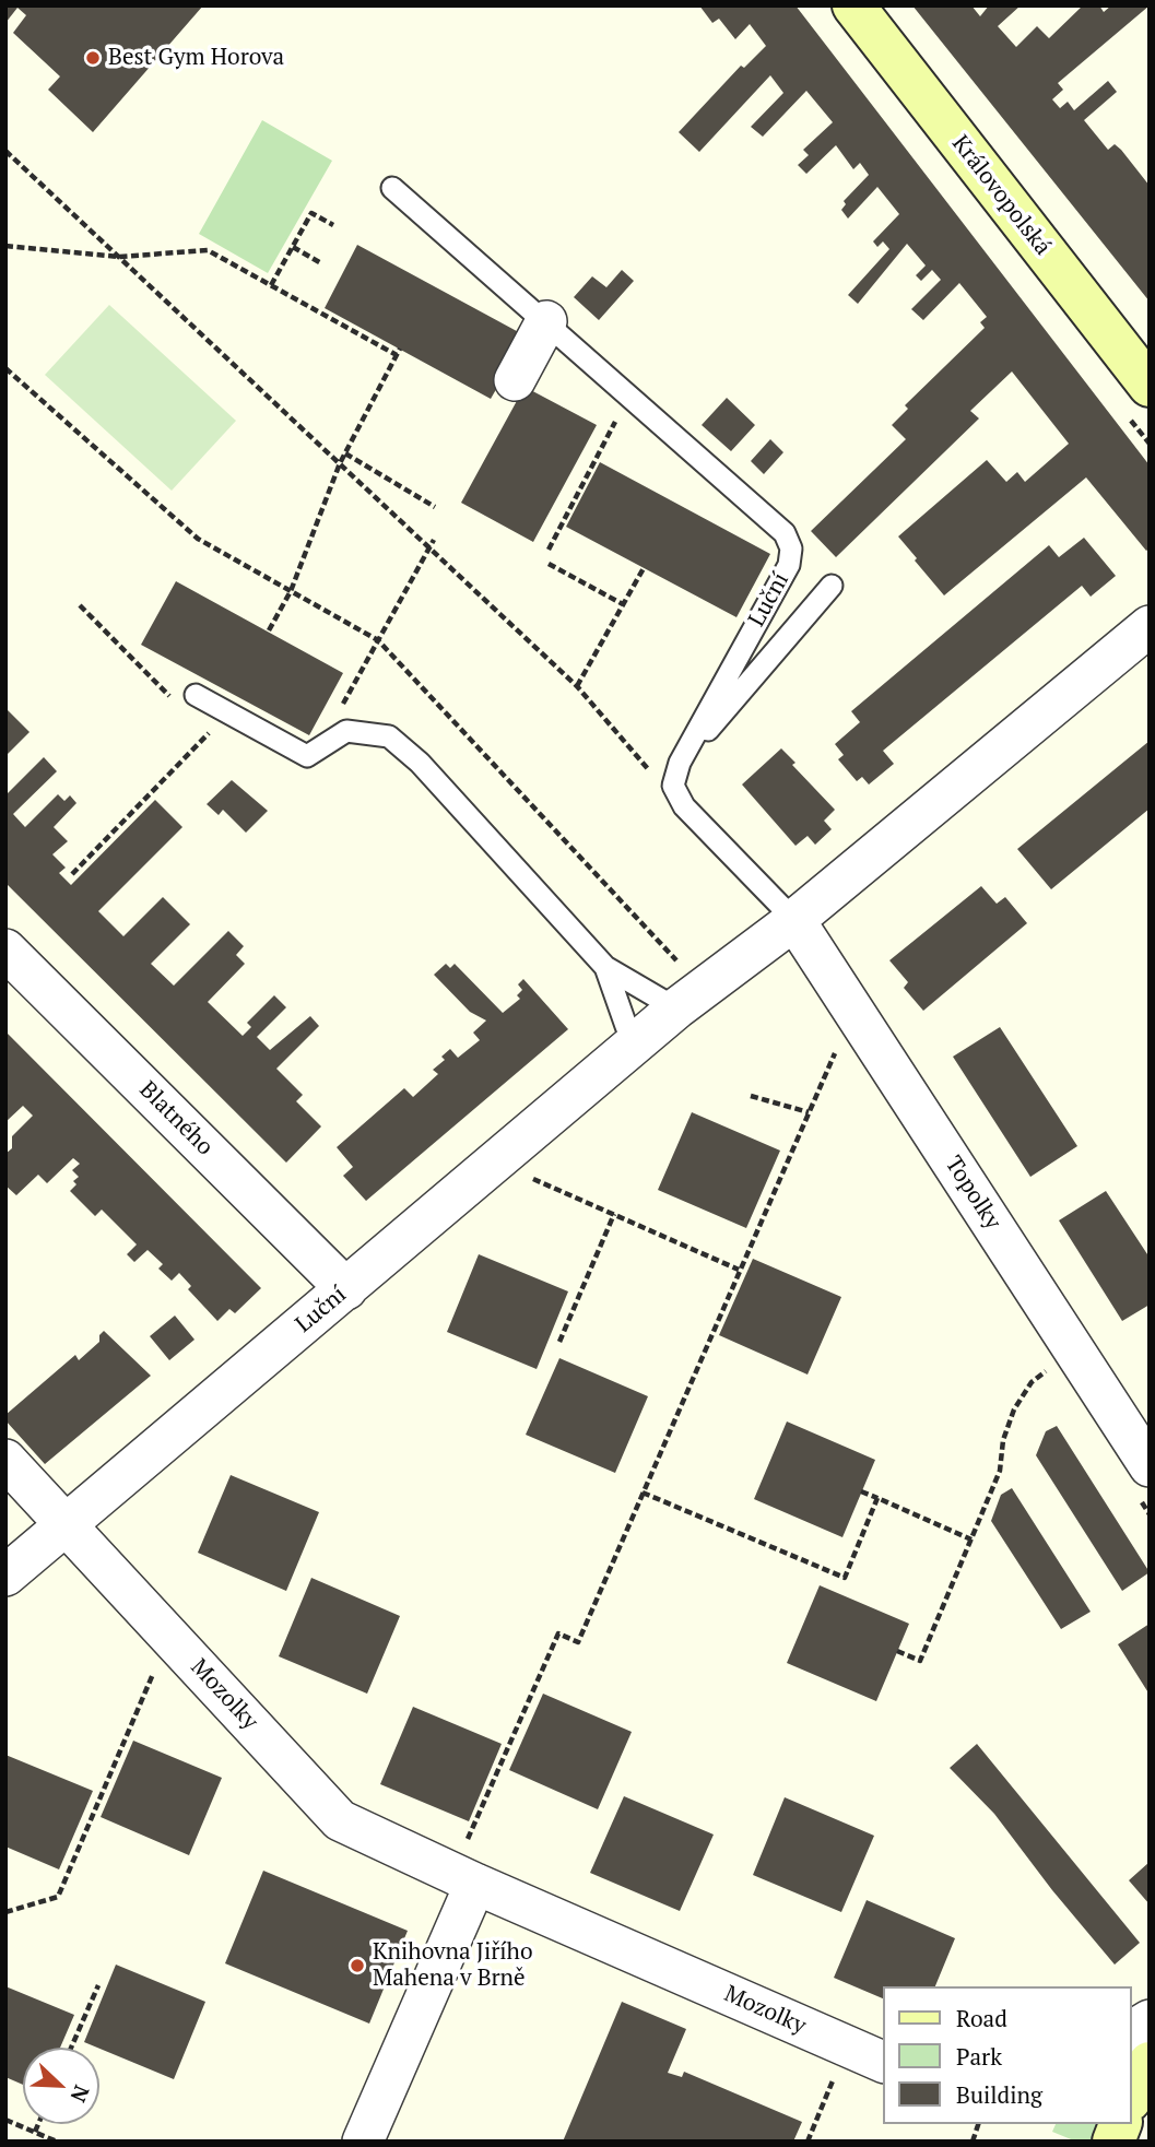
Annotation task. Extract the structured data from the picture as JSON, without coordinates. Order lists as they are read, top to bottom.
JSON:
{
  "streets": {
    "street": [
      "Královopolská",
      "Luční",
      "Blatného",
      "Topolky",
      "Mozolky"
    ]
  },
  "crossings": [
    ["Luční", "Blatného"],
    ["Luční", "Topolky"],
    ["Luční", "Mozolky"]
  ],
  "places": ["Best Gym Horova", "Knihovna Jiřího Mahena v Brně"],
  "legend": ["Road", "Park", "Building"],
  "north": "bottom right"
}
